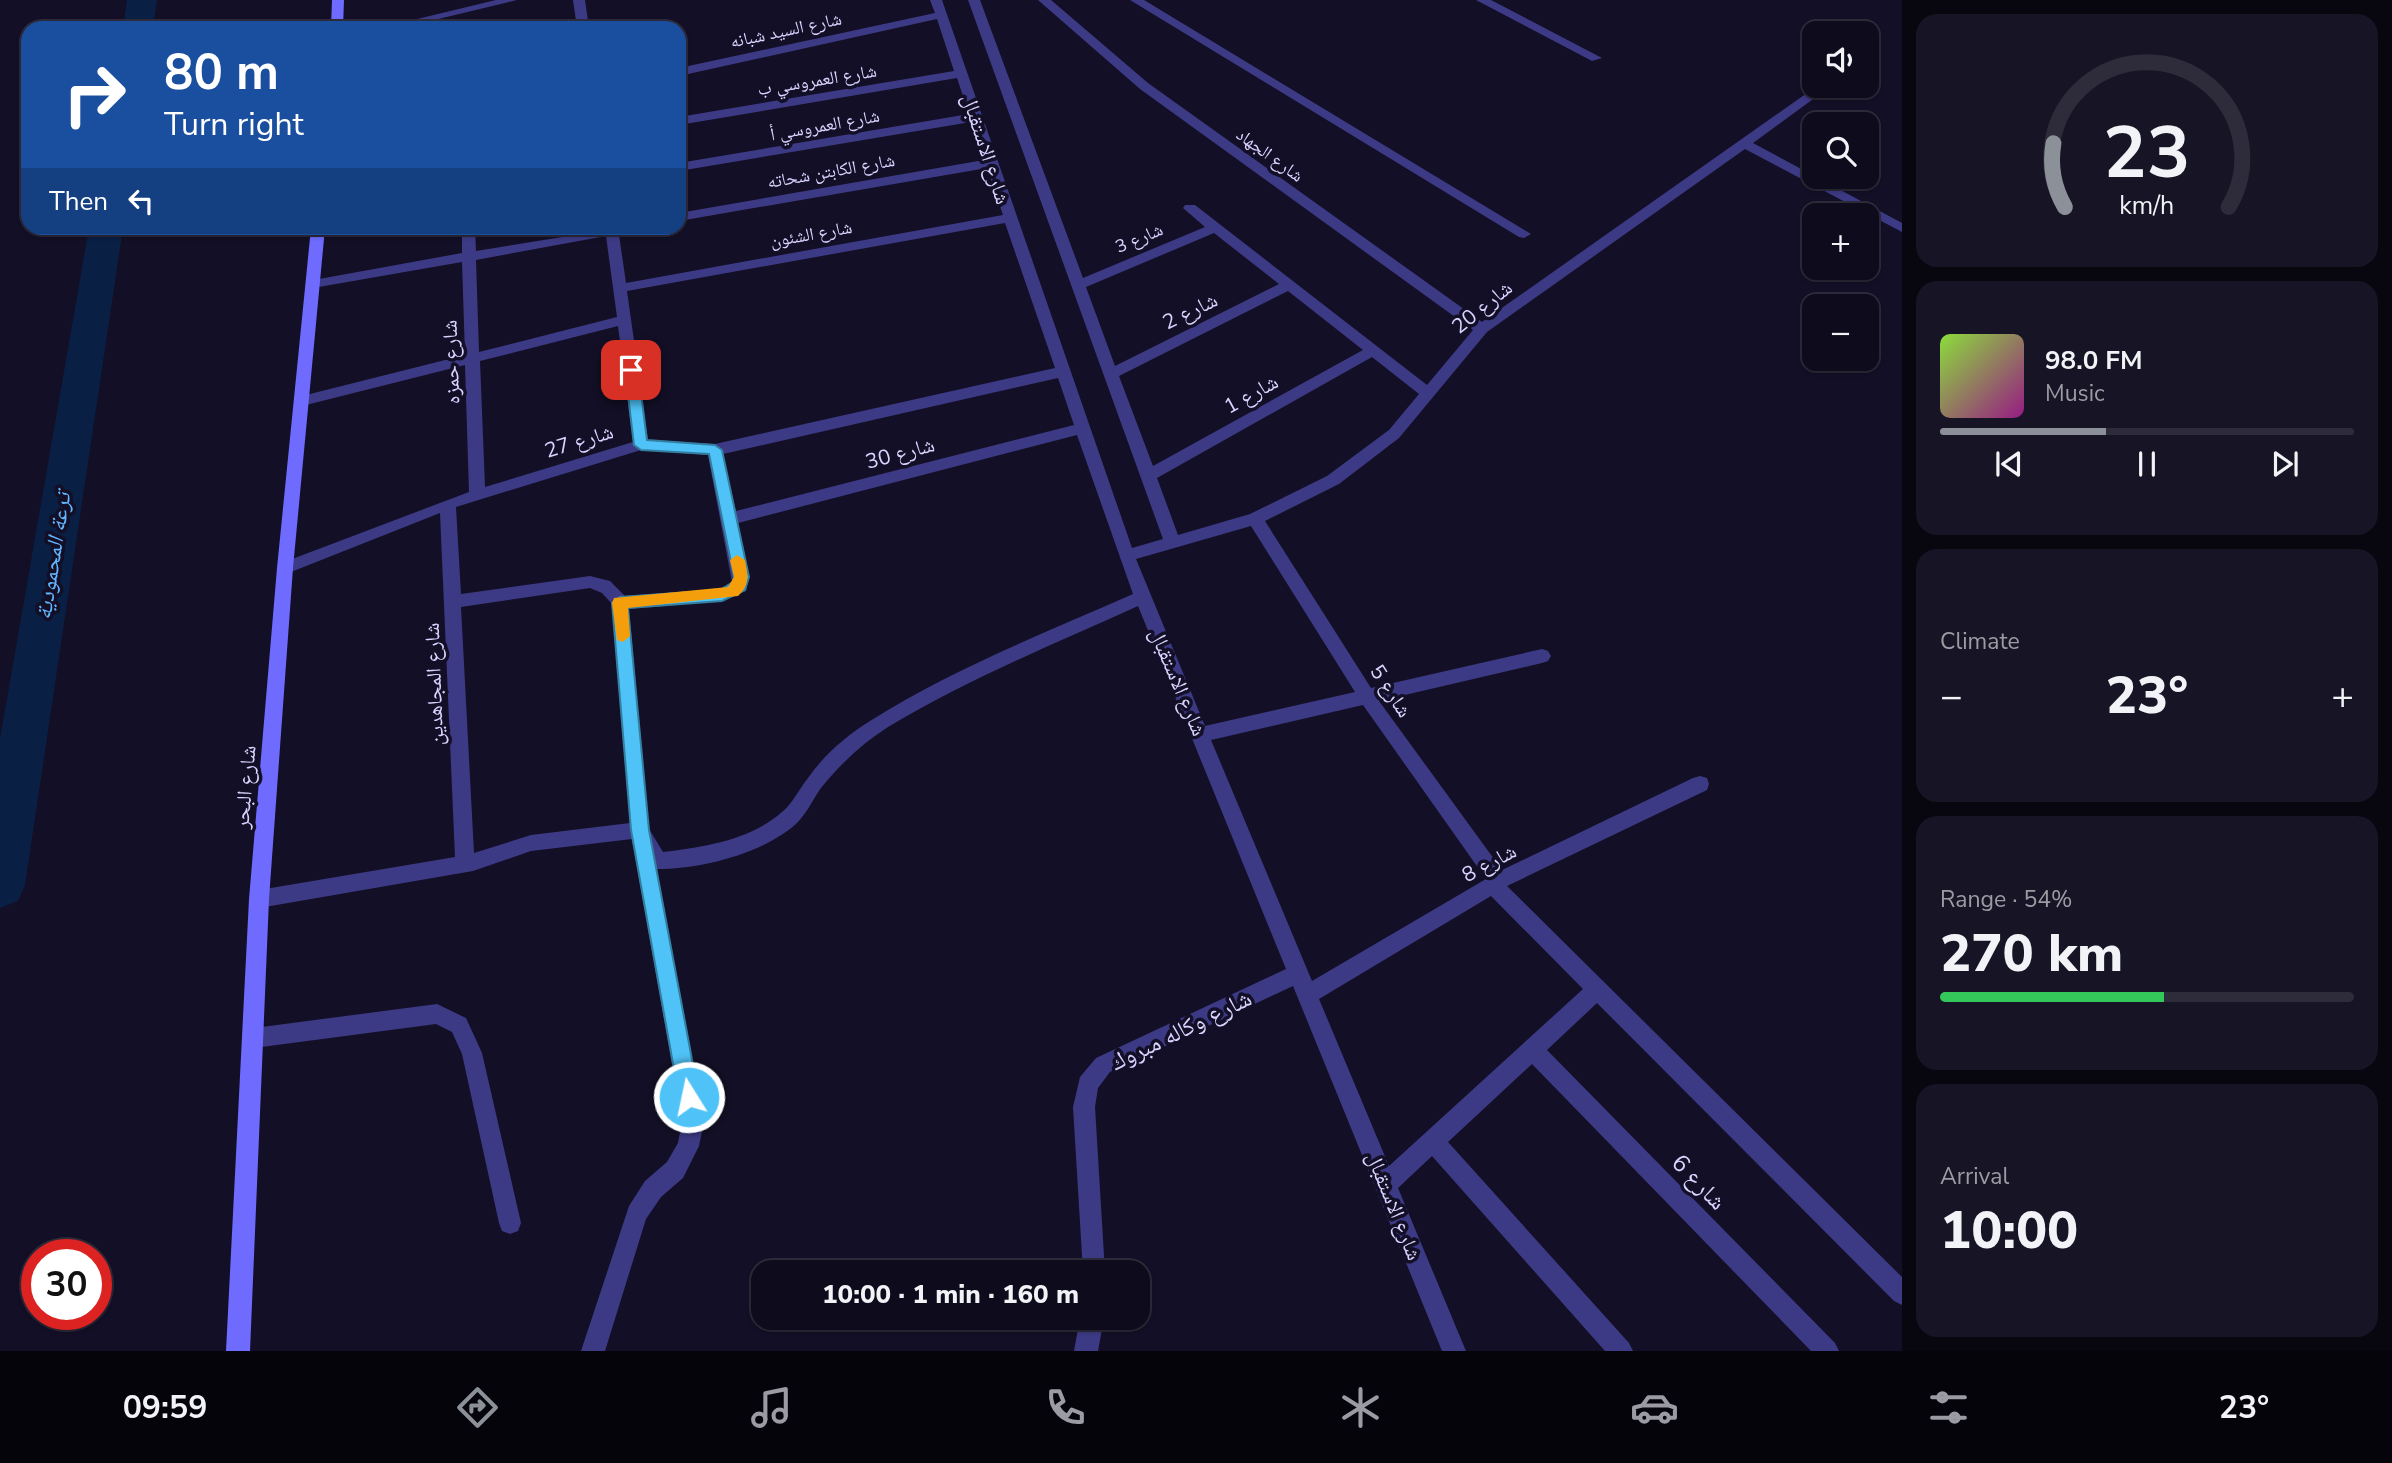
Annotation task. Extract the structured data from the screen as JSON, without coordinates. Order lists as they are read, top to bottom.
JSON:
{
  "streets": {
    "street": [
      "شارع السيد شبانه",
      "شارع العمروسي ب",
      "شارع العمروسي أ",
      "شارع الاستقبال",
      "شارع الجهاد",
      "شارع الكابتن شحاته",
      "شارع الشئون",
      "شارع 3",
      "شارع 20",
      "شارع 2",
      "شارع حمزه",
      "شارع 1",
      "شارع 27",
      "شارع 30",
      "شارع المجاهدين",
      "شارع 5",
      "شارع البحر",
      "شارع 8",
      "شارع وكاله مبروك",
      "شارع 6"
    ]
  },
  "crossings": [
    ["شارع السيد شبانه", "شارع الاستقبال"],
    ["شارع العمروسي ب", "شارع الاستقبال"],
    ["شارع العمروسي أ", "شارع الاستقبال"],
    ["شارع الاستقبال", "شارع الكابتن شحاته"],
    ["شارع الاستقبال", "شارع الشئون"],
    ["شارع الاستقبال", "شارع 3"],
    ["شارع الاستقبال", "شارع 20"],
    ["شارع الاستقبال", "شارع 2"],
    ["شارع الاستقبال", "شارع 1"],
    ["شارع الاستقبال", "شارع 27"],
    ["شارع الاستقبال", "شارع 30"],
    ["شارع الاستقبال", "شارع 8"],
    ["شارع الاستقبال", "شارع وكاله مبروك"],
    ["شارع الجهاد", "شارع 20"],
    ["شارع 20", "شارع 5"],
    ["شارع حمزه", "شارع 27"],
    ["شارع 27", "شارع المجاهدين"],
    ["شارع 27", "شارع البحر"],
    ["شارع 5", "شارع 8"]
  ],
  "water": ["ترعة المحمودية"],
  "page": {
    "map_buttons": ["+", "−"],
    "turn": ["80 m", "Turn right"],
    "then": "Then",
    "song": ["98.0 FM", "Music"],
    "tile": [
      "Climate",
      ["Range · 54%", "270 km"],
      ["Arrival", "10:00"]
    ],
    "heat": ["−", "23°", "+"],
    "limit": "30",
    "trip": "10:00 · 1 min · 160 m",
    "tabs": ["09:59", "23°"],
    "gauge": ["23", "km/h"]
  }
}
